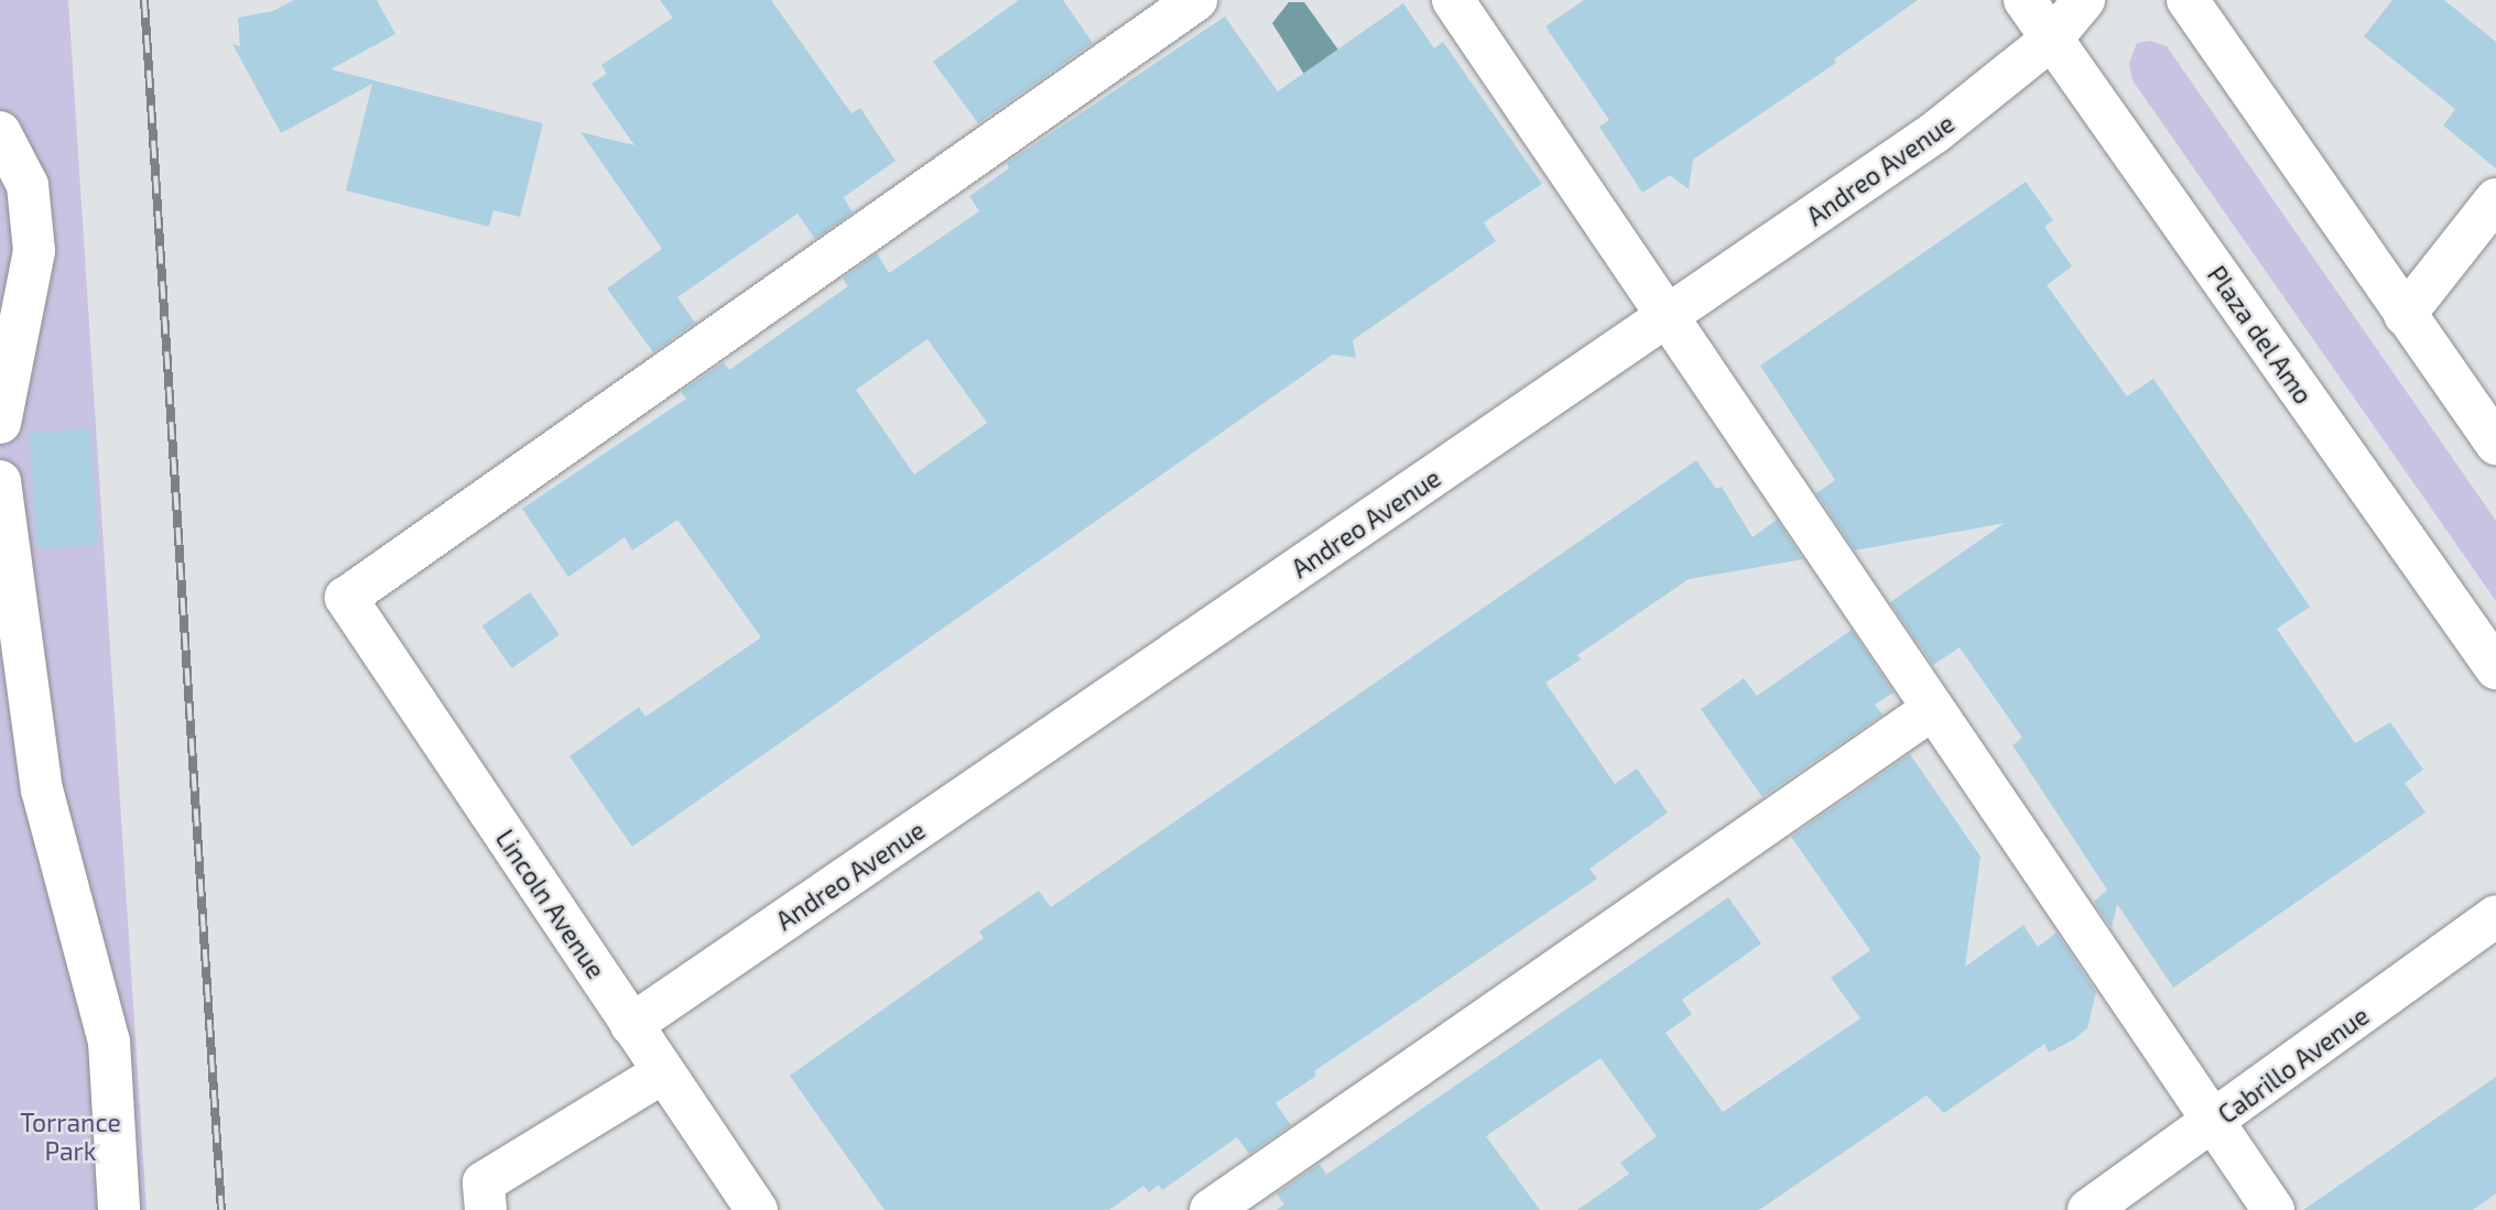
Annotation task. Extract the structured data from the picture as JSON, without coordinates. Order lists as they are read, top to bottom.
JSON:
{
  "streets": {
    "street": [
      "Andreo Avenue",
      "Plaza del Amo",
      "Lincoln Avenue",
      "Cabrillo Avenue"
    ]
  },
  "crossings": [
    ["Andreo Avenue", "Plaza del Amo"],
    ["Andreo Avenue", "Lincoln Avenue"]
  ],
  "parks": ["Torrance Park"]
}
